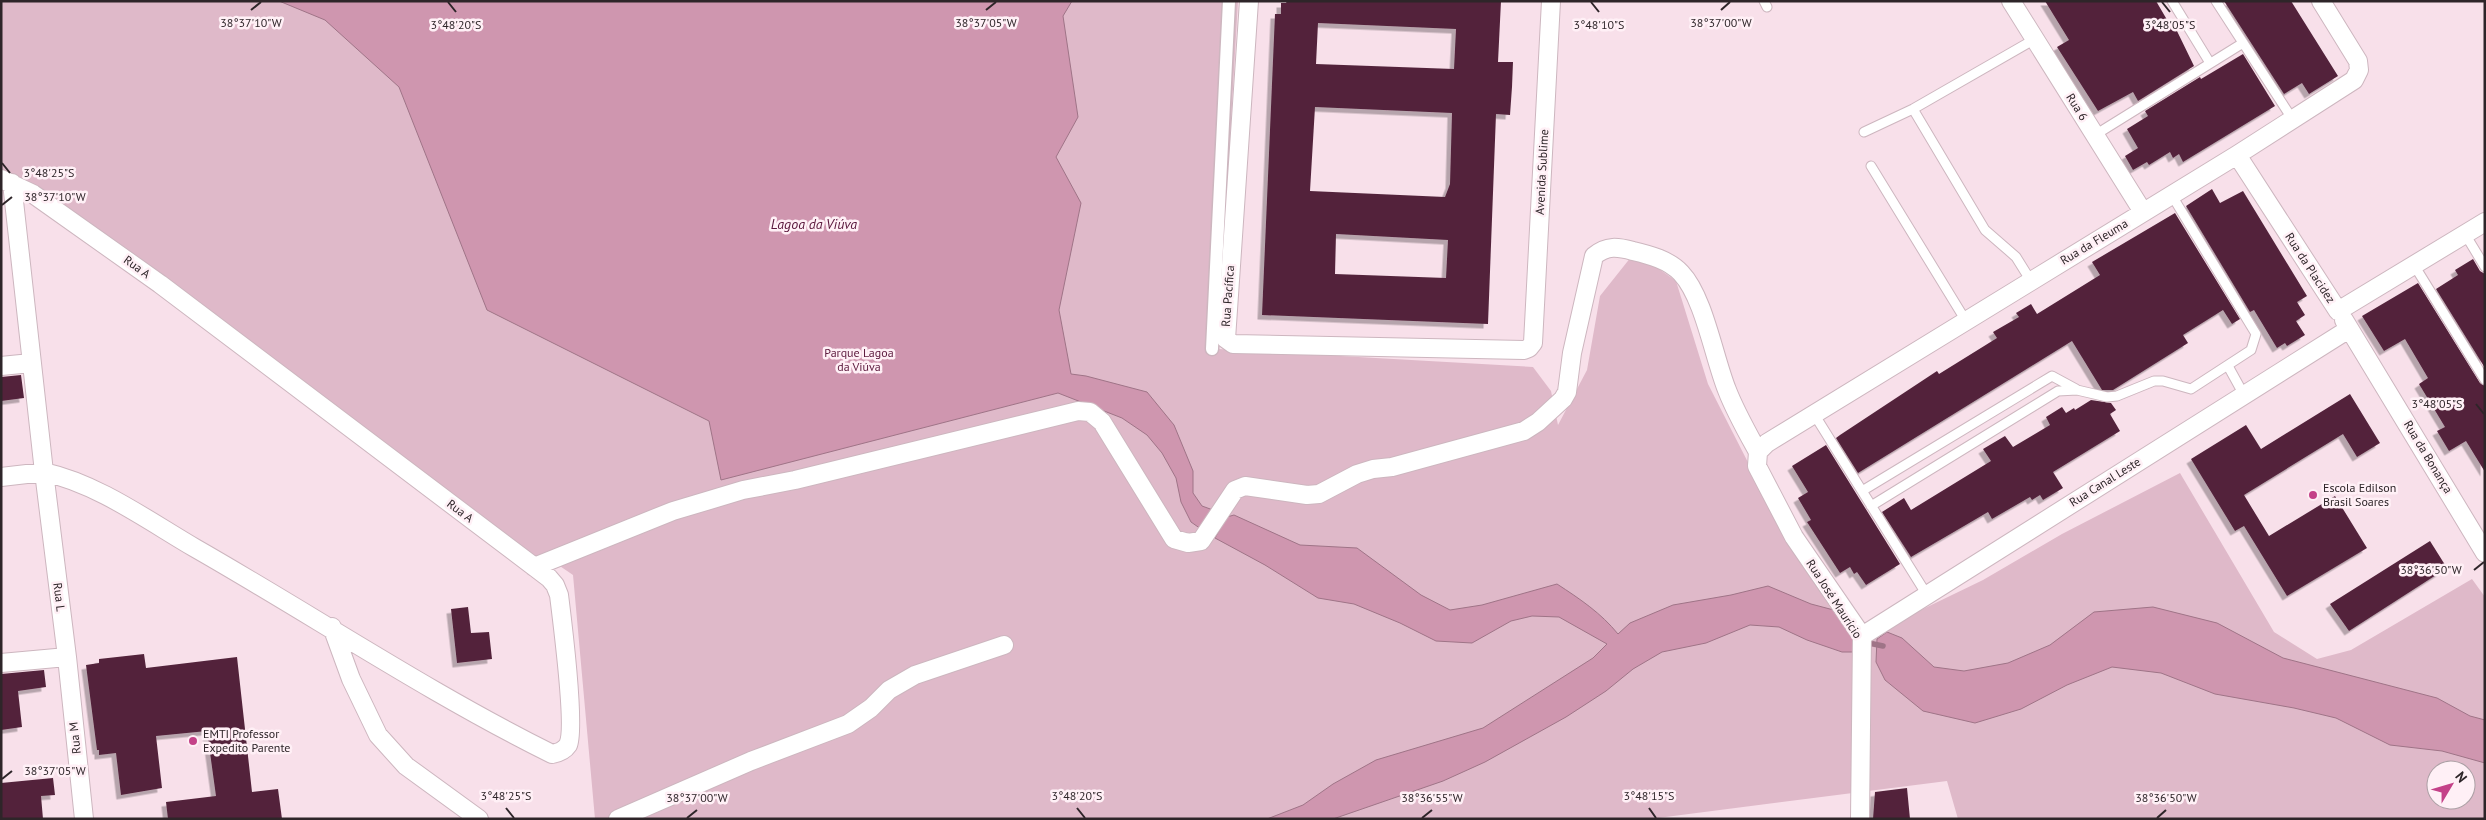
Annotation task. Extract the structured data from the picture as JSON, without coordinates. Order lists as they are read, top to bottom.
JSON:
{
  "streets": {
    "street": [
      "Rua 6",
      "Avenida Sublime",
      "Rua da Fleuma",
      "Rua A",
      "Rua da Placidez",
      "Rua Pacífica",
      "Rua da Bonança",
      "Rua Canal Leste",
      "Rua L",
      "Rua José Maurício",
      "Rua M"
    ]
  },
  "crossings": [
    ["Rua 6", "Rua da Fleuma"],
    ["Avenida Sublime", "Rua Pacífica"],
    ["Rua da Fleuma", "Rua da Placidez"],
    ["Rua da Fleuma", "Rua José Maurício"],
    ["Rua A", "Rua L"],
    ["Rua A", "Rua José Maurício"],
    ["Rua da Placidez", "Rua da Bonança"],
    ["Rua da Bonança", "Rua Canal Leste"],
    ["Rua Canal Leste", "Rua José Maurício"],
    ["Rua L", "Rua M"]
  ],
  "water": ["Lagoa da Viúva"],
  "parks": ["Parque Lagoa da Viúva"],
  "places": ["Escola Edilson Brasil Soares", "EMTI Professor Expedito Parente"],
  "north": "top right",
  "coordinates": [
    "38°37'10\"W",
    "38°37'05\"W",
    "38°37'00\"W",
    "3°48'20\"S",
    "3°48'10\"S",
    "3°48'05\"S",
    "3°48'25\"S",
    "38°36'50\"W",
    "3°48'15\"S",
    "38°36'55\"W"
  ]
}
